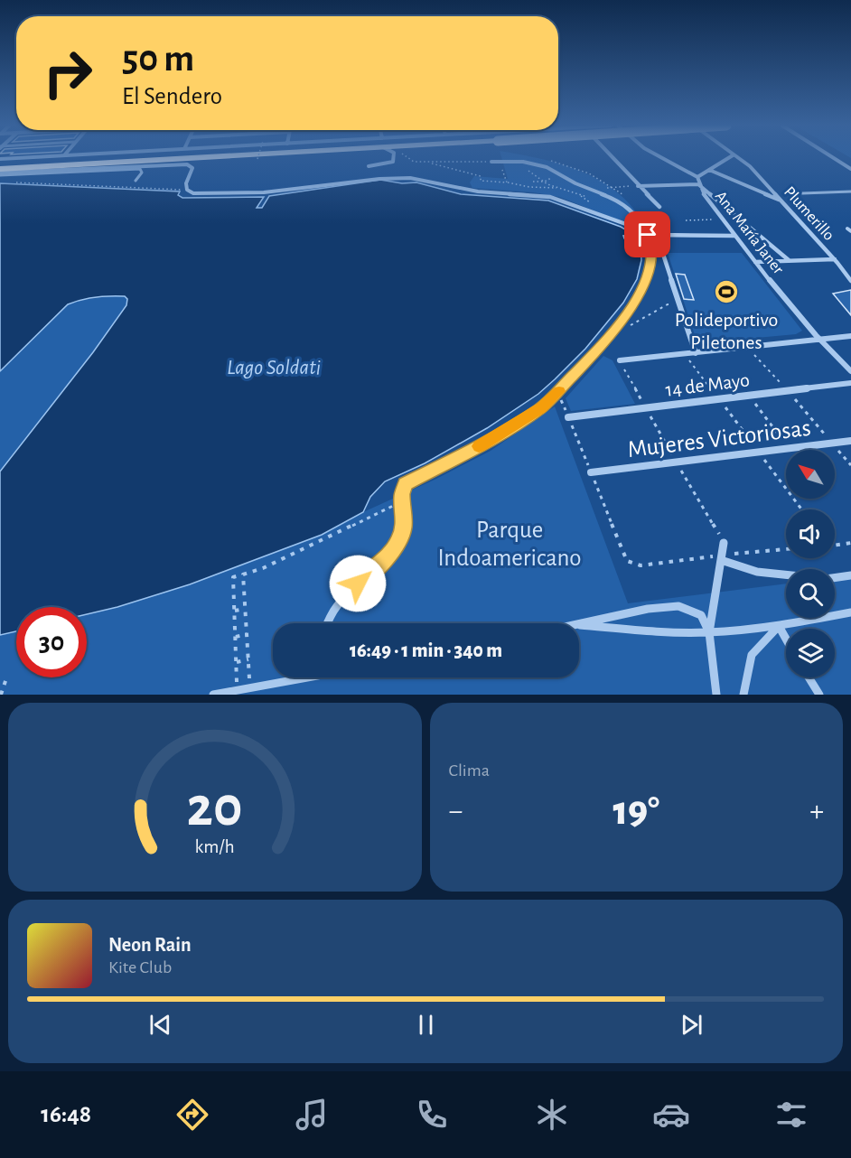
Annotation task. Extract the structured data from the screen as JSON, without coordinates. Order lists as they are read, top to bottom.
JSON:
{
  "streets": {
    "street": [
      "Plumerillo",
      "Ana María Janer",
      "14 de Mayo",
      "Mujeres Victoriosas"
    ]
  },
  "water": ["Lago Soldati"],
  "parks": ["Parque Indoamericano"],
  "places": {
    "sports": ["Polideportivo Piletones"]
  },
  "north": "top left",
  "page": {
    "turn": ["50 m", "El Sendero"],
    "limit": "30",
    "trip": "16:49 · 1 min · 340 m",
    "tile": "Clima",
    "heat": ["−", "19°", "+"],
    "song": ["Neon Rain", "Kite Club"],
    "tabs": "16:48",
    "gauge": ["20", "km/h"]
  }
}
